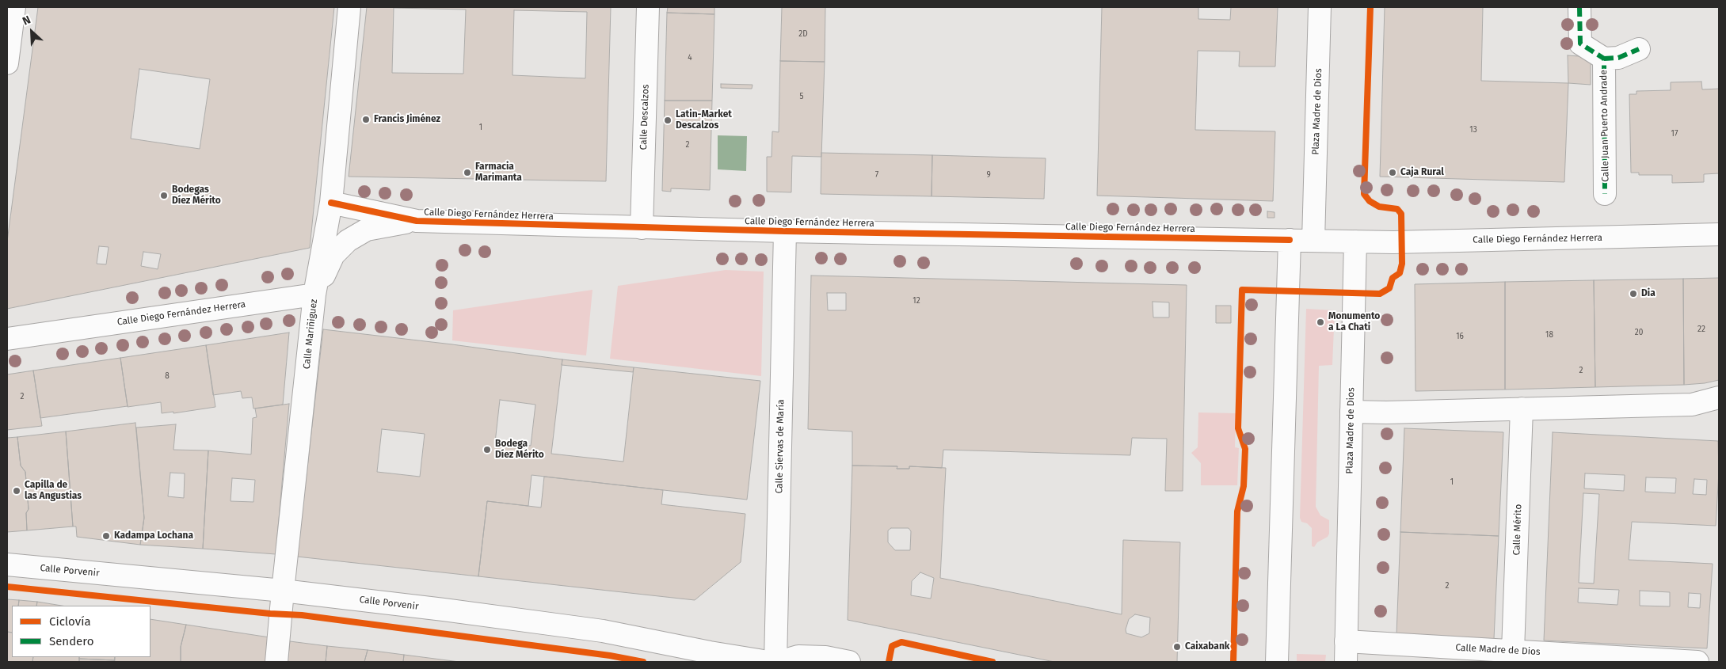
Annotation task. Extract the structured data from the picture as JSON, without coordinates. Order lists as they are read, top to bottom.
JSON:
{
  "streets": {
    "street": [
      "Plaza Madre de Dios",
      "Calle Descalzos",
      "Calle Juan Puerto Andrade",
      "Calle Diego Fernández Herrera",
      "Calle Mariñiguez",
      "Calle Siervas de María",
      "Calle Mérito",
      "Calle Porvenir",
      "Calle Madre de Dios"
    ]
  },
  "crossings": [
    ["Plaza Madre de Dios", "Calle Diego Fernández Herrera"],
    ["Plaza Madre de Dios", "Calle Madre de Dios"],
    ["Calle Descalzos", "Calle Diego Fernández Herrera"],
    ["Calle Diego Fernández Herrera", "Calle Mariñiguez"],
    ["Calle Diego Fernández Herrera", "Calle Siervas de María"],
    ["Calle Mariñiguez", "Calle Porvenir"],
    ["Calle Mérito", "Calle Madre de Dios"]
  ],
  "places": [
    "Francis Jiménez",
    "Latin-Market Descalzos",
    "Farmacia Marimanta",
    "Caja Rural",
    "Bodegas Díez Mérito",
    "Dia",
    "Monumento a La Chati",
    "Bodega Díez Mérito",
    "Capilla de las Angustias",
    "Kadampa Lochana",
    "Caixabank"
  ],
  "house_numbers": [
    "2D",
    "4",
    "5",
    "1",
    "13",
    "17",
    "2",
    "7",
    "9",
    "12",
    "22",
    "20",
    "18",
    "16",
    "2",
    "8",
    "2",
    "1",
    "2"
  ],
  "legend": ["Ciclovía", "Sendero"],
  "north": "top left"
}
